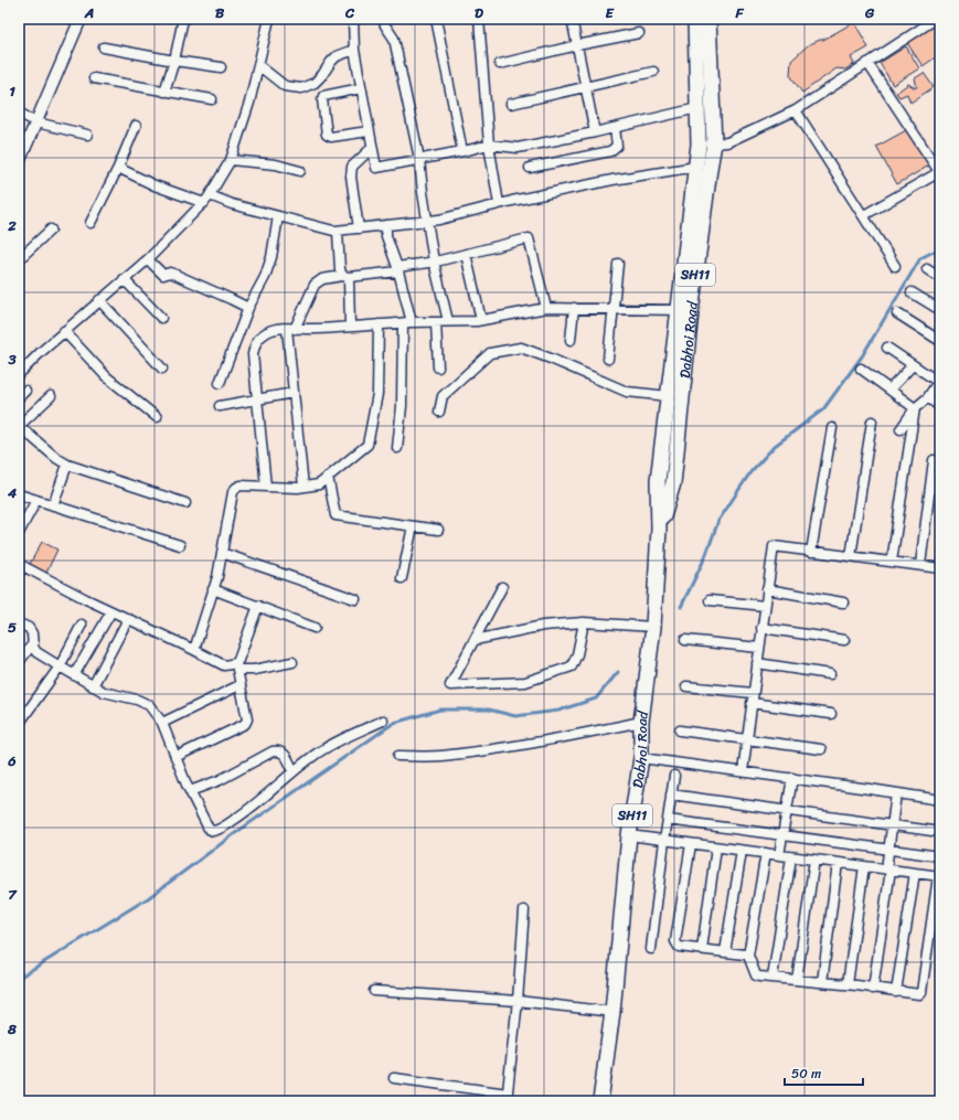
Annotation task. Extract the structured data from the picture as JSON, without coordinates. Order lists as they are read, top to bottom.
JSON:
{
  "streets": {
    "main road": ["SH11", "Dabhoi Road"]
  },
  "scale_bar": "50 m",
  "grid": {
    "columns": [
      "A",
      "B",
      "C",
      "D",
      "E",
      "F",
      "G"
    ],
    "rows": [
      "1",
      "2",
      "3",
      "4",
      "5",
      "6",
      "7",
      "8"
    ]
  }
}
